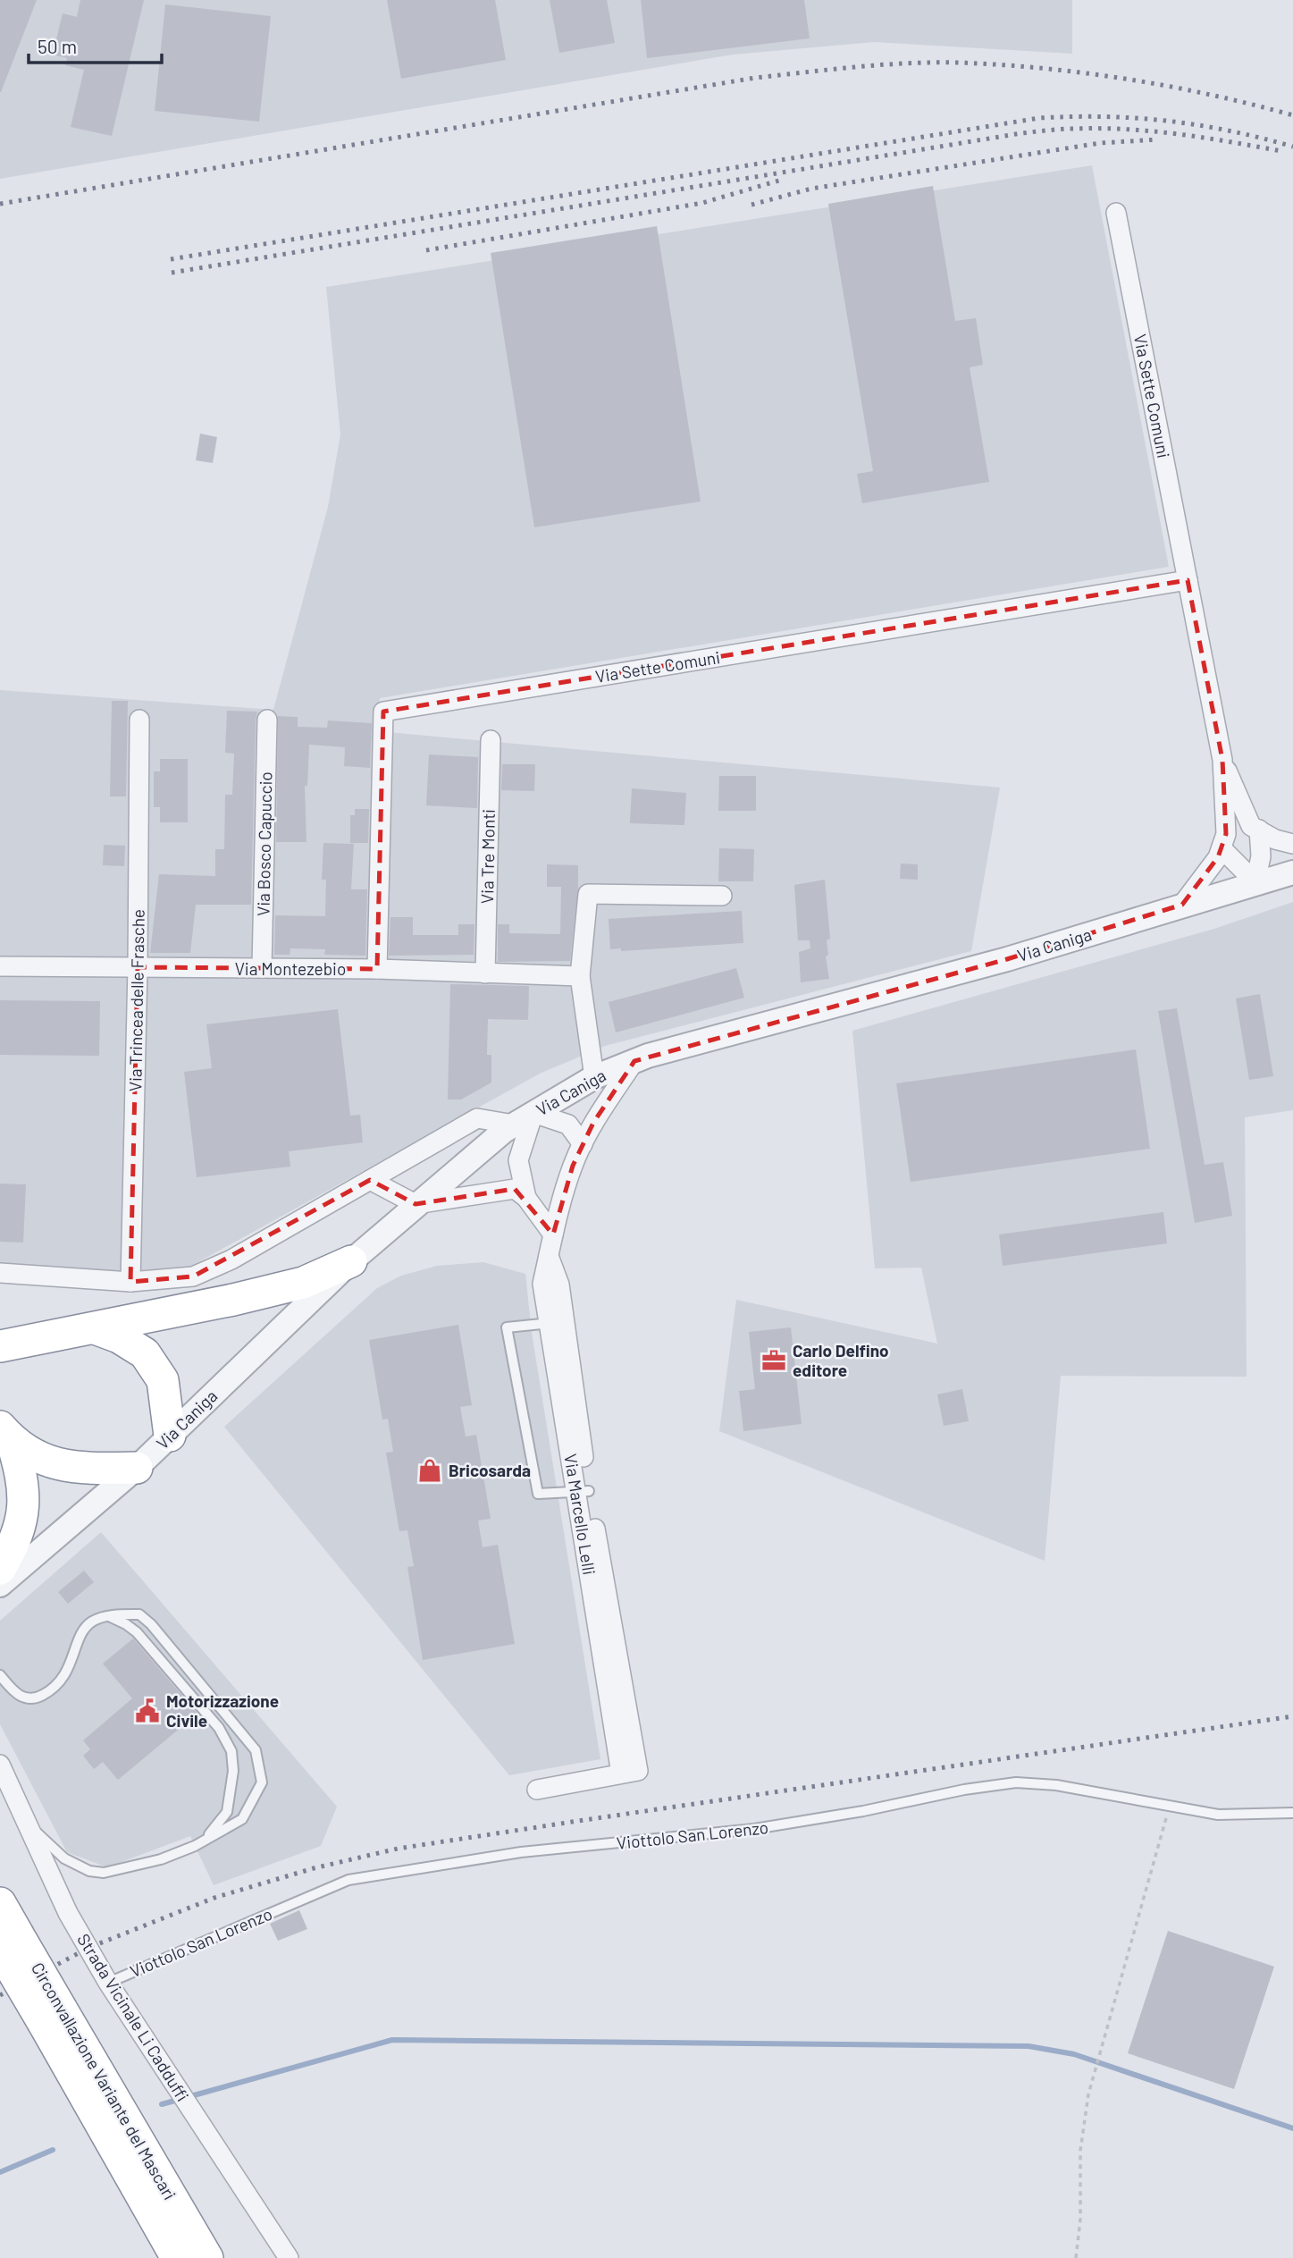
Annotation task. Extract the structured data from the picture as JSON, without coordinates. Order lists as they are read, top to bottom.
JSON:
{
  "streets": {
    "highway": ["Circonvallazione Variante del Mascari"],
    "street": [
      "Via Sette Comuni",
      "Via Bosco Capuccio",
      "Via Tre Monti",
      "Via Caniga",
      "Via Montezebio",
      "Via Trincea delle Frasche",
      "Via Marcello Lelli",
      "Strada Vicinale Li Cadduffi"
    ],
    "lane": ["Viottolo San Lorenzo"]
  },
  "crossings": [
    ["Via Sette Comuni", "Via Caniga"],
    ["Via Sette Comuni", "Via Montezebio"],
    ["Via Bosco Capuccio", "Via Montezebio"],
    ["Via Tre Monti", "Via Montezebio"],
    ["Via Caniga", "Via Marcello Lelli"],
    ["Via Montezebio", "Via Trincea delle Frasche"],
    ["Viottolo San Lorenzo", "Strada Vicinale Li Cadduffi"]
  ],
  "places": {
    "office": ["Carlo Delfino editore"],
    "shop": ["Bricosarda"],
    "public building": ["Motorizzazione Civile"]
  },
  "scale_bar": "50 m"
}
